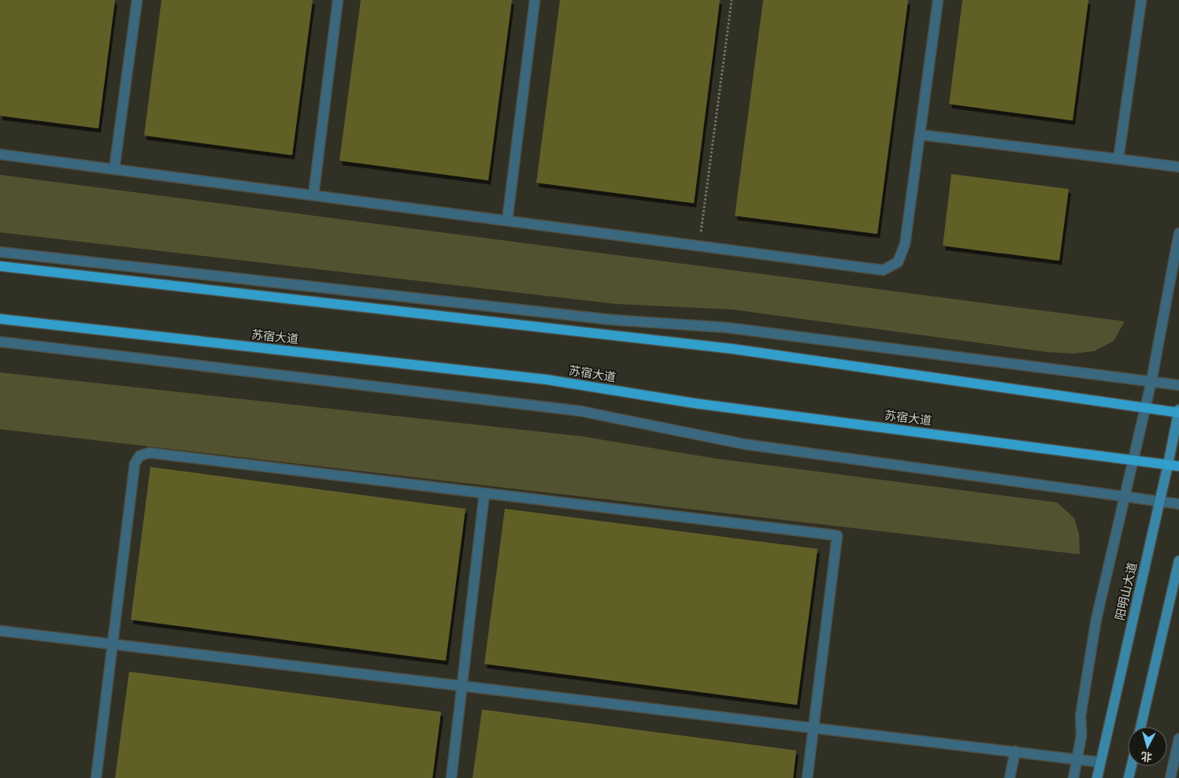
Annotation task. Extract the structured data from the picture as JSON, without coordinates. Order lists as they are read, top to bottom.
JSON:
{
  "streets": {
    "main road": ["苏宿大道", "阳明山大道"]
  },
  "crossings": [
    ["苏宿大道", "阳明山大道"]
  ],
  "north": "bottom"
}
